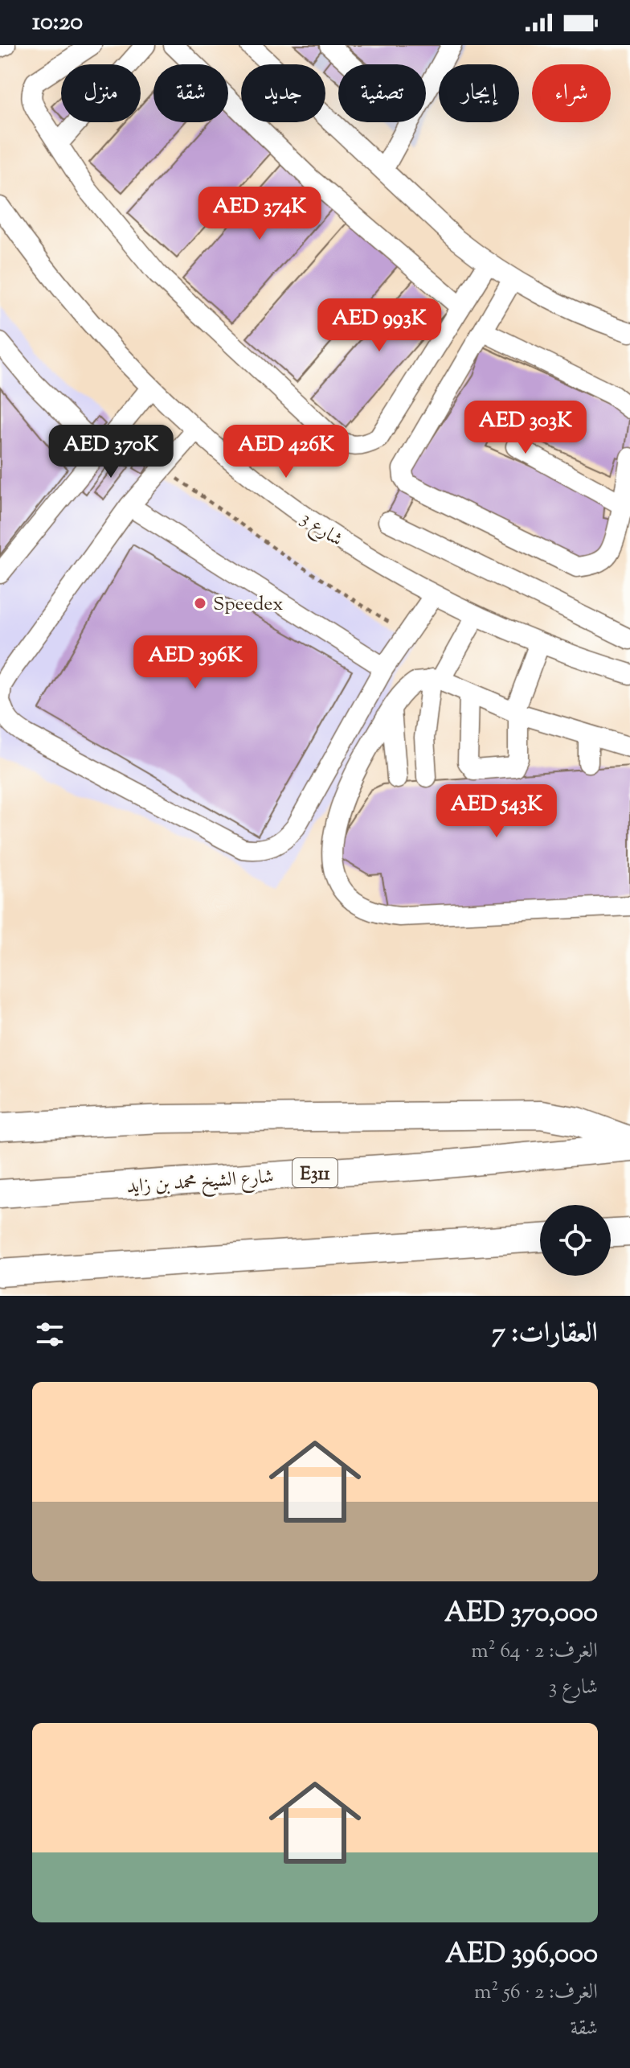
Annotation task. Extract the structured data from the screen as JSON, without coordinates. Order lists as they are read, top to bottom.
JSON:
{
  "streets": {
    "highway": ["E311", "شارع الشيخ محمد بن زايد"],
    "street": ["شارع 3"]
  },
  "places": ["Speedex"],
  "page": {
    "status": "10:20",
    "chip": [
      "شراء",
      "إيجار",
      "تصفية",
      "جديد",
      "شقة",
      "منزل"
    ],
    "price": [
      "AED 374K",
      "AED 993K",
      "AED 303K",
      "AED 370K",
      "AED 426K",
      "AED 396K",
      "AED 543K"
    ],
    "heading": "العقارات: 7",
    "list": [
      {
        "name": "AED 370,000",
        "note": "الغرف: 2 · 64 m² · شارع 3"
      },
      {
        "name": "AED 396,000",
        "note": "الغرف: 2 · 56 m² · شقة"
      }
    ]
  }
}
